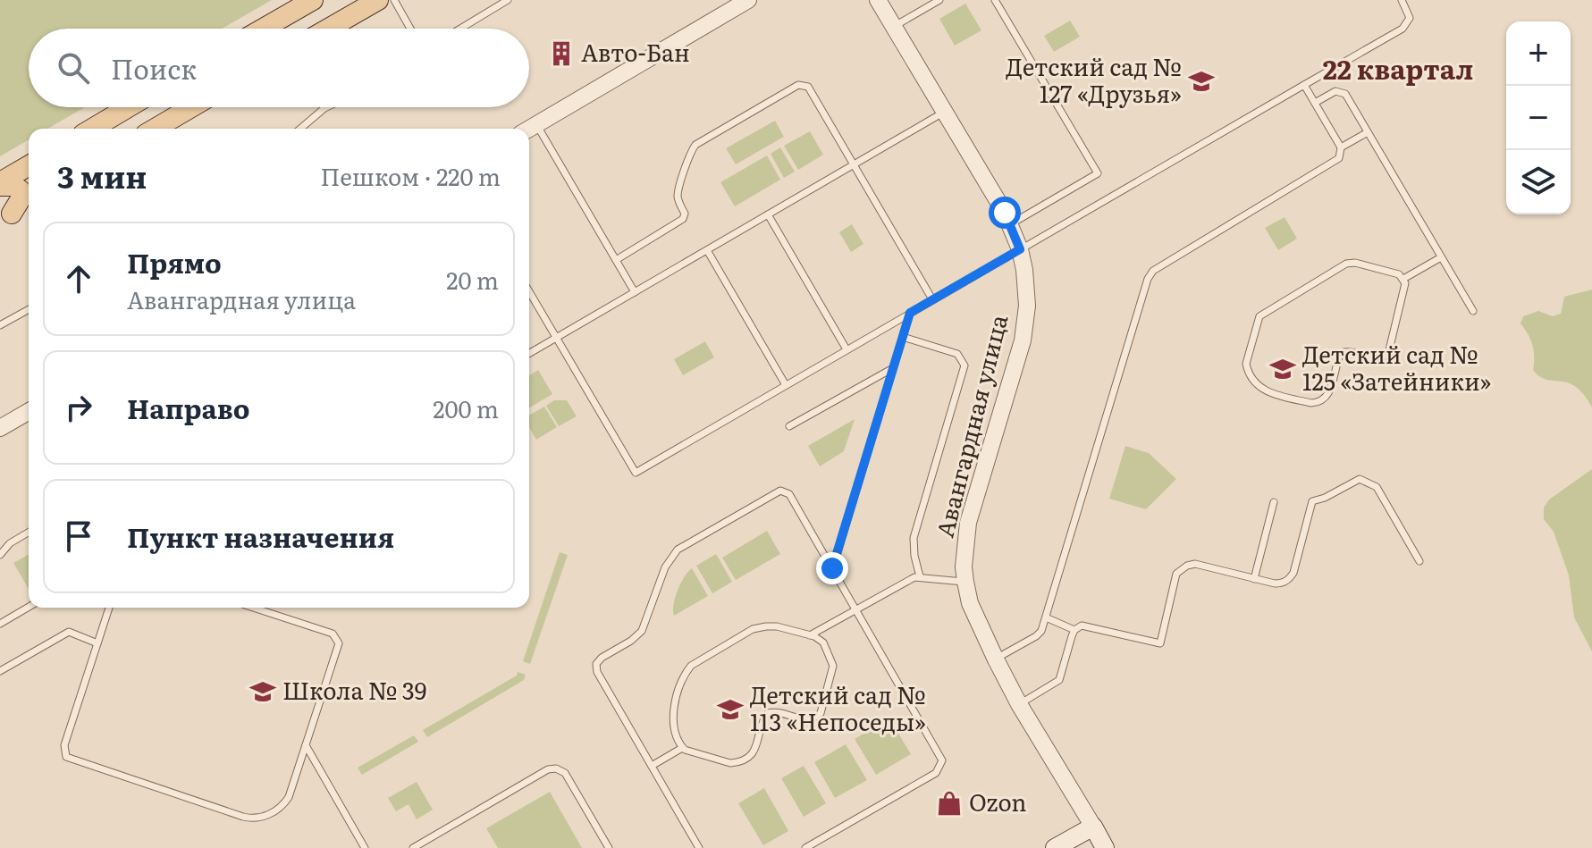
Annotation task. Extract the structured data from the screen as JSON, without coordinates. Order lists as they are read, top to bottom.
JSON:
{
  "streets": {
    "street": ["Авангардная улица"]
  },
  "districts": ["22 квартал"],
  "places": {
    "building": ["Авто-Бан"],
    "school or university": [
      "Детский сад № 127 «Друзья»",
      "Детский сад № 125 «Затейники»",
      "Школа № 39",
      "Детский сад № 113 «Непоседы»"
    ],
    "shop": ["Ozon"]
  },
  "page": {
    "map_buttons": ["+", "−"],
    "search": "Поиск",
    "heading": ["3 мин", "Пешком · 220 m"],
    "list": [
      ["Прямо", "Авангардная улица", "20 m"],
      ["Направо", "200 m"],
      "Пункт назначения"
    ]
  }
}
